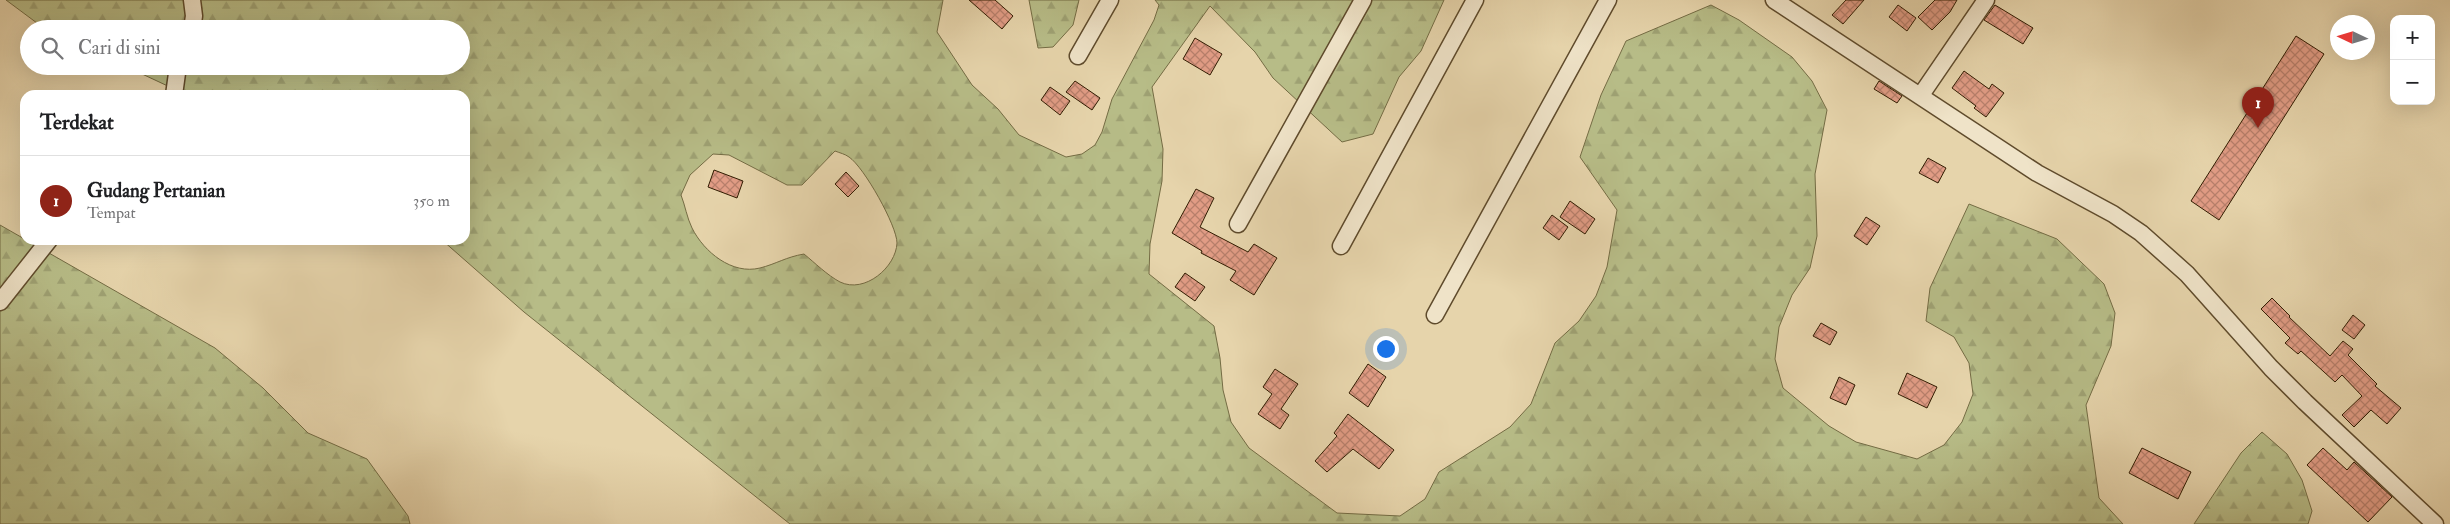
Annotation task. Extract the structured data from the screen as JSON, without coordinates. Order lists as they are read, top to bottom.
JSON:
{
  "north": "left",
  "page": {
    "map_buttons": ["+", "−"],
    "search": "Cari di sini",
    "pins": "1",
    "heading": "Terdekat",
    "list": [
      {
        "mark": "1",
        "name": "Gudang Pertanian",
        "note": "Tempat",
        "value": "350 m"
      }
    ]
  }
}
